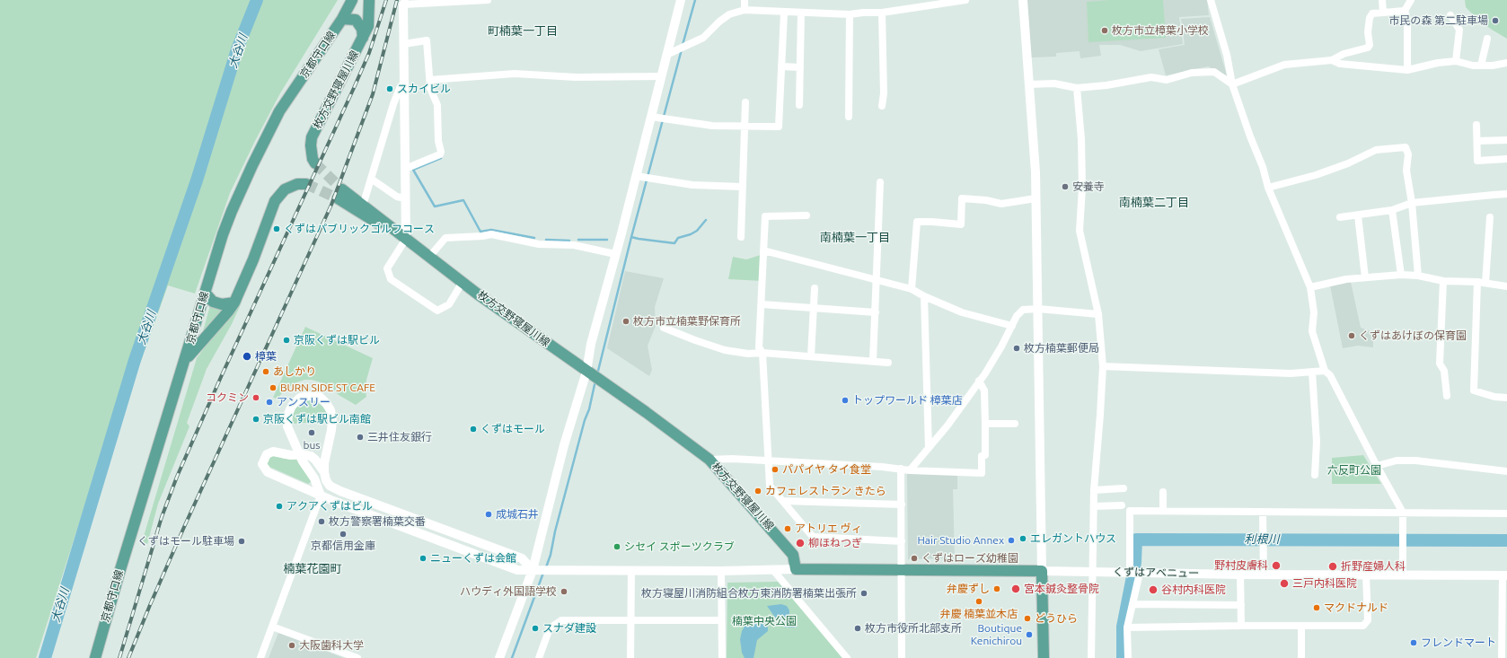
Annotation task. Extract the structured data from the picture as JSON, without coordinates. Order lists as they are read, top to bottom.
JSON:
{
  "streets": {
    "main road": ["京都守口線", "枚方交野寝屋川線"],
    "street": ["くずはアベニュー"]
  },
  "crossings": [
    ["京都守口線", "枚方交野寝屋川線"]
  ],
  "districts": [
    "町楠葉一丁目",
    "南楠葉二丁目",
    "南楠葉一丁目",
    "楠葉花園町"
  ],
  "water": ["大谷川", "利根川"],
  "parks": ["六反町公園", "楠葉中央公園"],
  "places": [
    "市民の森 第二駐車場",
    "枚方市立樟葉小学校",
    "スカイビル",
    "安養寺",
    "くずはパブリックゴルフコース",
    "枚方市立楠葉野保育所",
    "くずはあけぼの保育園",
    "京阪くずは駅ビル",
    "枚方楠葉郵便局",
    "樟葉",
    "あしかり",
    "BURN SIDE ST CAFE",
    "コクミン",
    "トップワールド 樟葉店",
    "アンスリー",
    "京阪くずは駅ビル南館",
    "くずはモール",
    "bus",
    "三井住友銀行",
    "パパイヤ タイ食堂",
    "カフェレストラン きたら",
    "アクアくずはビル",
    "成城石井",
    "枚方警察署楠葉交番",
    "アトリエ ヴィ",
    "京都信用金庫",
    "エレガントハウス",
    "Hair Studio Annex",
    "くずはモール駐車場",
    "柳ほねつぎ",
    "シセイ スポーツクラブ",
    "ニューくずは会館",
    "くずはローズ幼稚園",
    "野村皮膚科",
    "折野産婦人科",
    "三戸内科医院",
    "弁慶ずし",
    "宮本鍼灸整骨院",
    "谷村内科医院",
    "ハウディ外国語学校",
    "枚方寝屋川消防組合枚方東消防署楠葉出張所",
    "弁慶 楠葉並木店",
    "マクドナルド",
    "どうひら",
    "スナダ建設",
    "枚方市役所北部支所",
    "Boutique Kenichirou",
    "フレンドマート",
    "大阪歯科大学"
  ]
}
